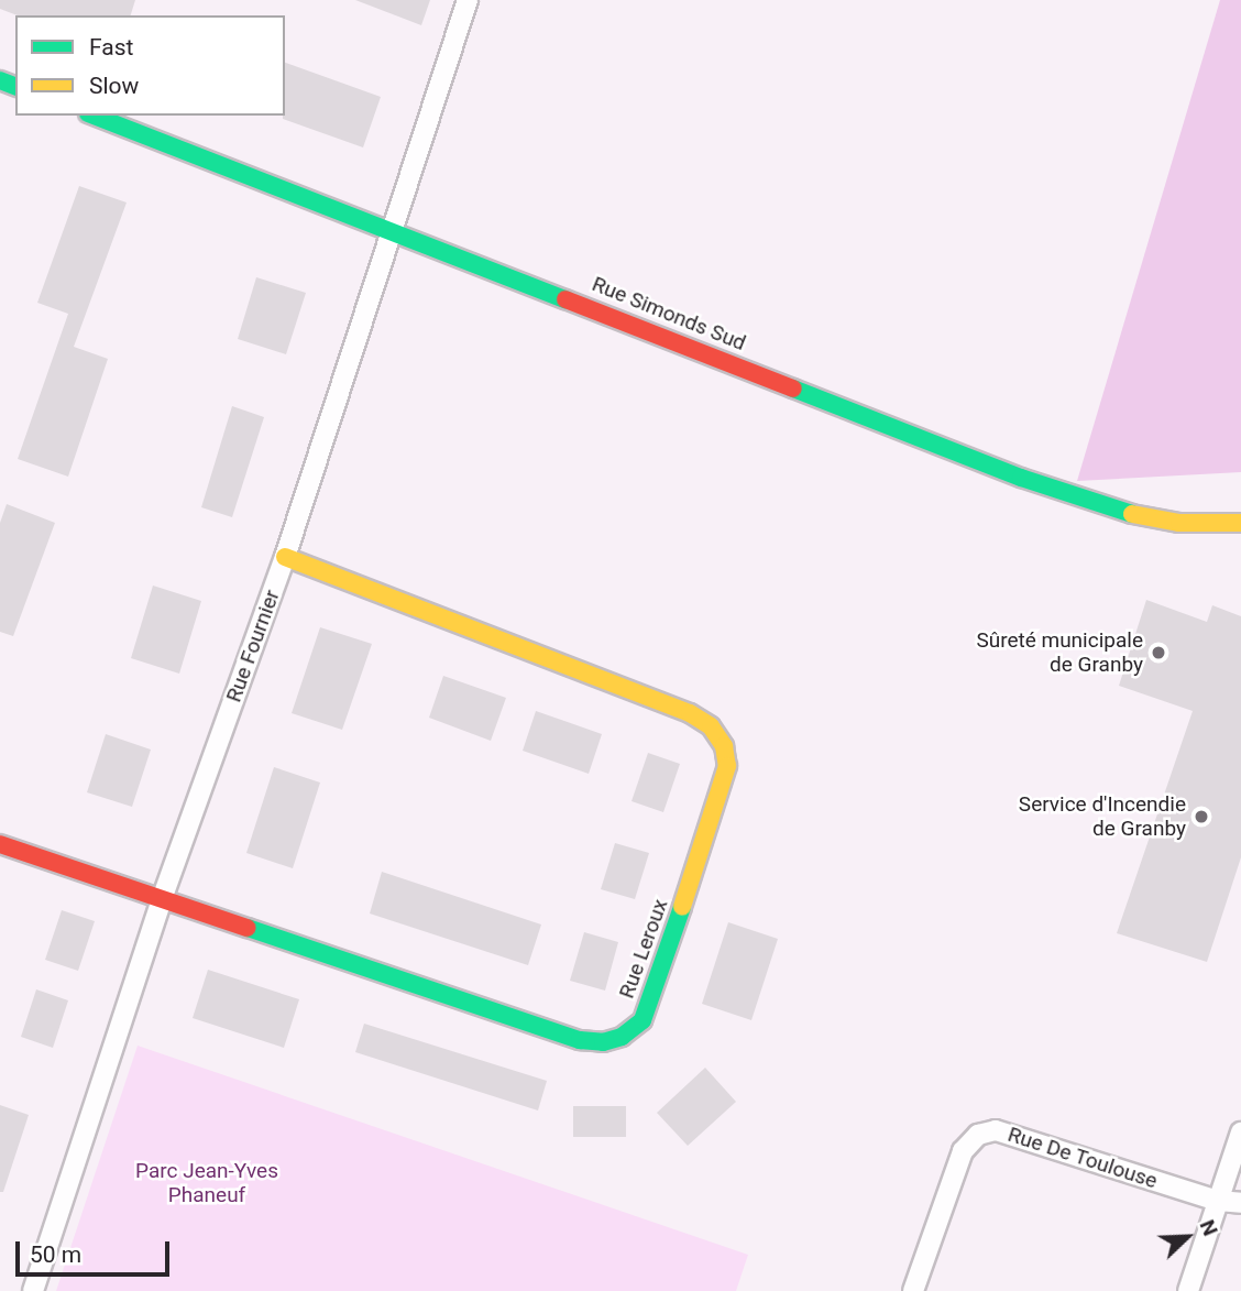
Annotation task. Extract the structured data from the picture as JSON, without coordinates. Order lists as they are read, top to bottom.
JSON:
{
  "streets": {
    "street": [
      "Rue Simonds Sud",
      "Rue Fournier",
      "Rue Leroux",
      "Rue De Toulouse"
    ]
  },
  "crossings": [
    ["Rue Simonds Sud", "Rue Fournier"],
    ["Rue Fournier", "Rue Leroux"]
  ],
  "parks": ["Parc Jean-Yves Phaneuf"],
  "places": ["Sûreté municipale de Granby", "Service d'Incendie de Granby"],
  "legend": ["Fast", "Slow"],
  "scale_bar": "50 m",
  "north": "top right"
}
